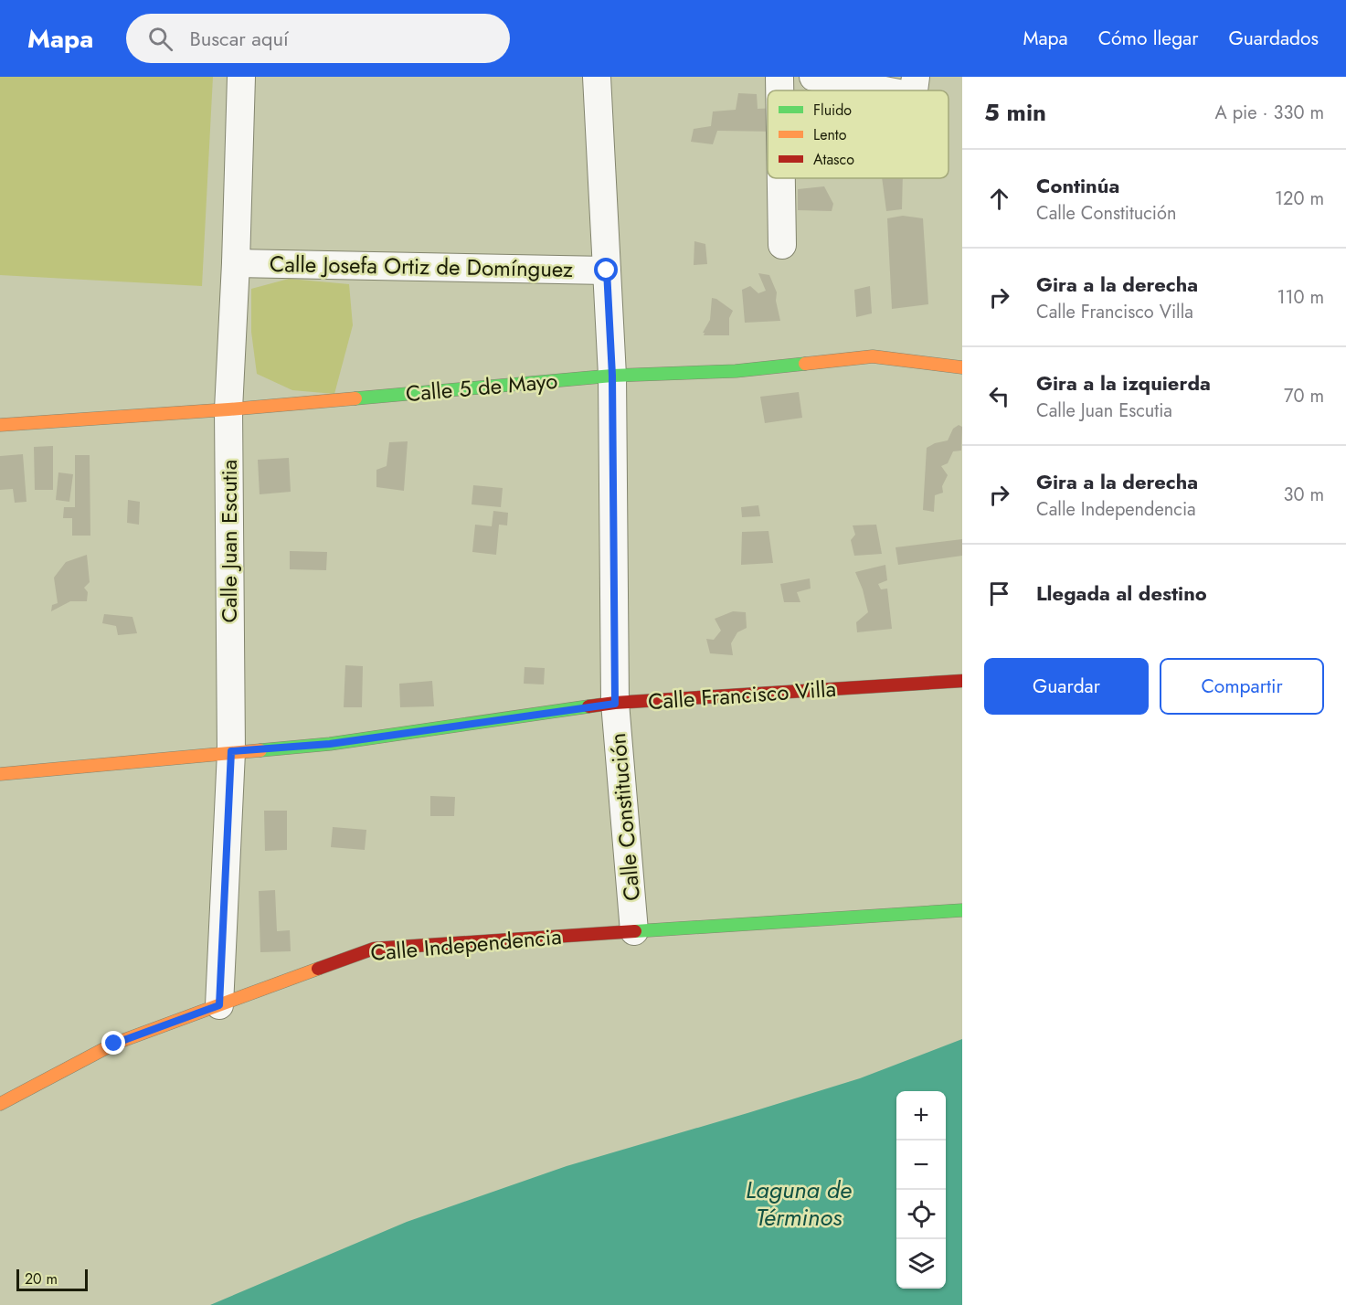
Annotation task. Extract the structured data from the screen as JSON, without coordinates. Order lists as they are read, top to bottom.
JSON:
{
  "streets": {
    "street": [
      "Calle Josefa Ortiz de Domínguez",
      "Calle 5 de Mayo",
      "Calle Juan Escutia",
      "Calle Francisco Villa",
      "Calle Constitución",
      "Calle Independencia"
    ]
  },
  "crossings": [
    ["Calle Josefa Ortiz de Domínguez", "Calle Juan Escutia"],
    ["Calle Josefa Ortiz de Domínguez", "Calle Constitución"],
    ["Calle 5 de Mayo", "Calle Juan Escutia"],
    ["Calle 5 de Mayo", "Calle Constitución"],
    ["Calle Juan Escutia", "Calle Francisco Villa"],
    ["Calle Juan Escutia", "Calle Independencia"],
    ["Calle Francisco Villa", "Calle Constitución"],
    ["Calle Constitución", "Calle Independencia"]
  ],
  "water": ["Laguna de Términos"],
  "legend": ["Fluido", "Lento", "Atasco"],
  "scale_bar": "20 m",
  "page": {
    "header": "Mapa",
    "search": "Buscar aquí",
    "nav": ["Mapa", "Cómo llegar", "Guardados"],
    "heading": ["5 min", "A pie · 330 m"],
    "list": [
      ["Continúa", "Calle Constitución", "120 m"],
      ["Gira a la derecha", "Calle Francisco Villa", "110 m"],
      ["Gira a la izquierda", "Calle Juan Escutia", "70 m"],
      ["Gira a la derecha", "Calle Independencia", "30 m"],
      "Llegada al destino"
    ],
    "buttons": ["Guardar", "Compartir"],
    "map_buttons": ["+", "−"],
    "scale": "20 m"
  }
}
